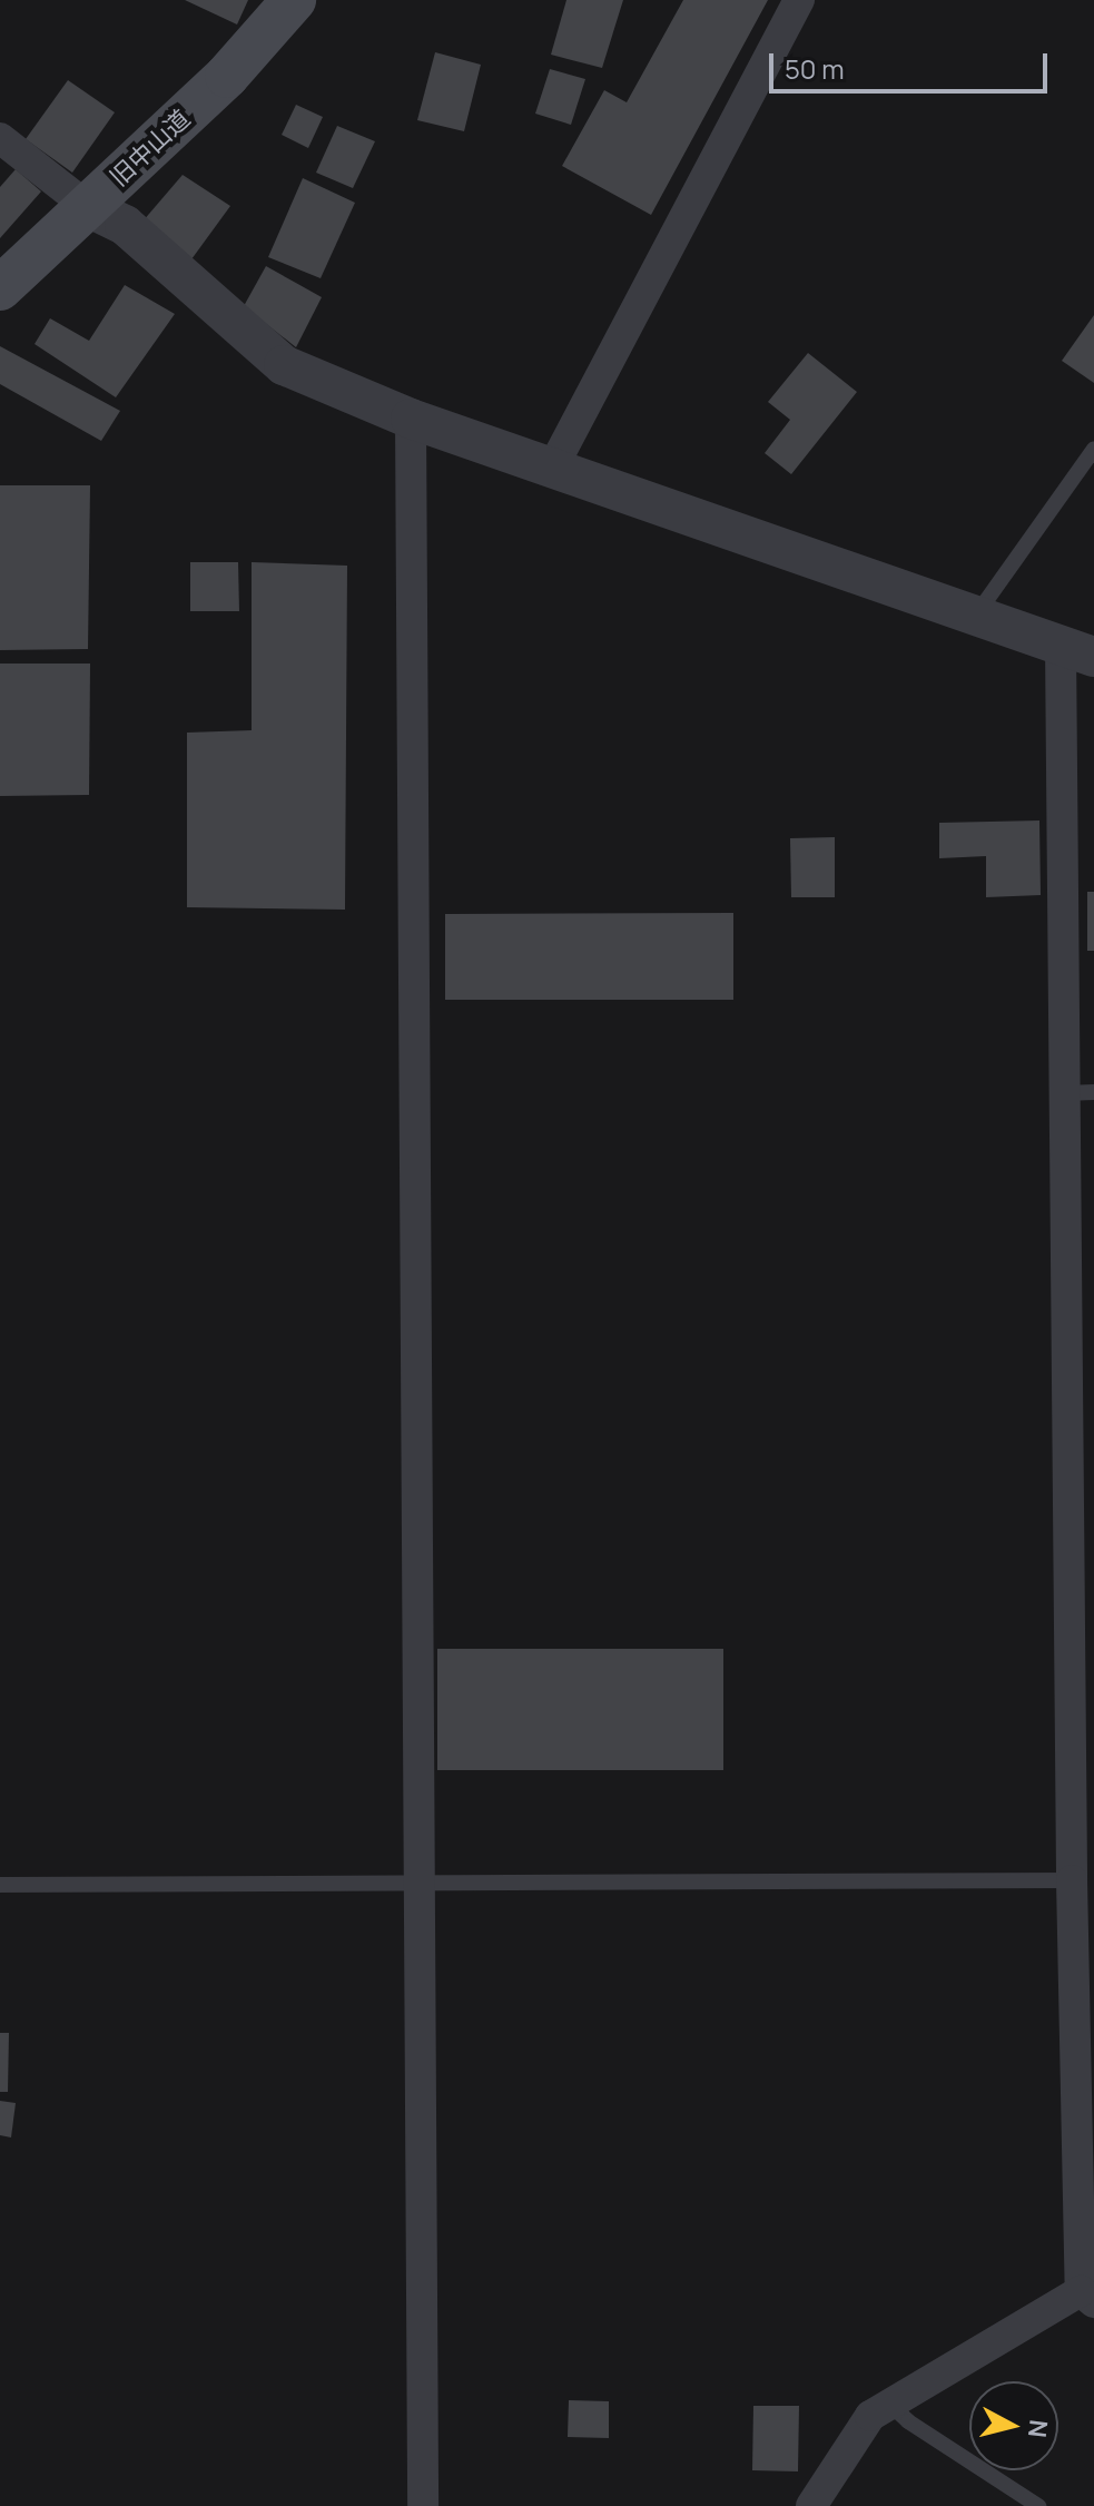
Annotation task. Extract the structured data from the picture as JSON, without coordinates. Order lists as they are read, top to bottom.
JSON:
{
  "streets": {
    "main road": ["旧中山道"]
  },
  "scale_bar": "50 m",
  "north": "right"
}
